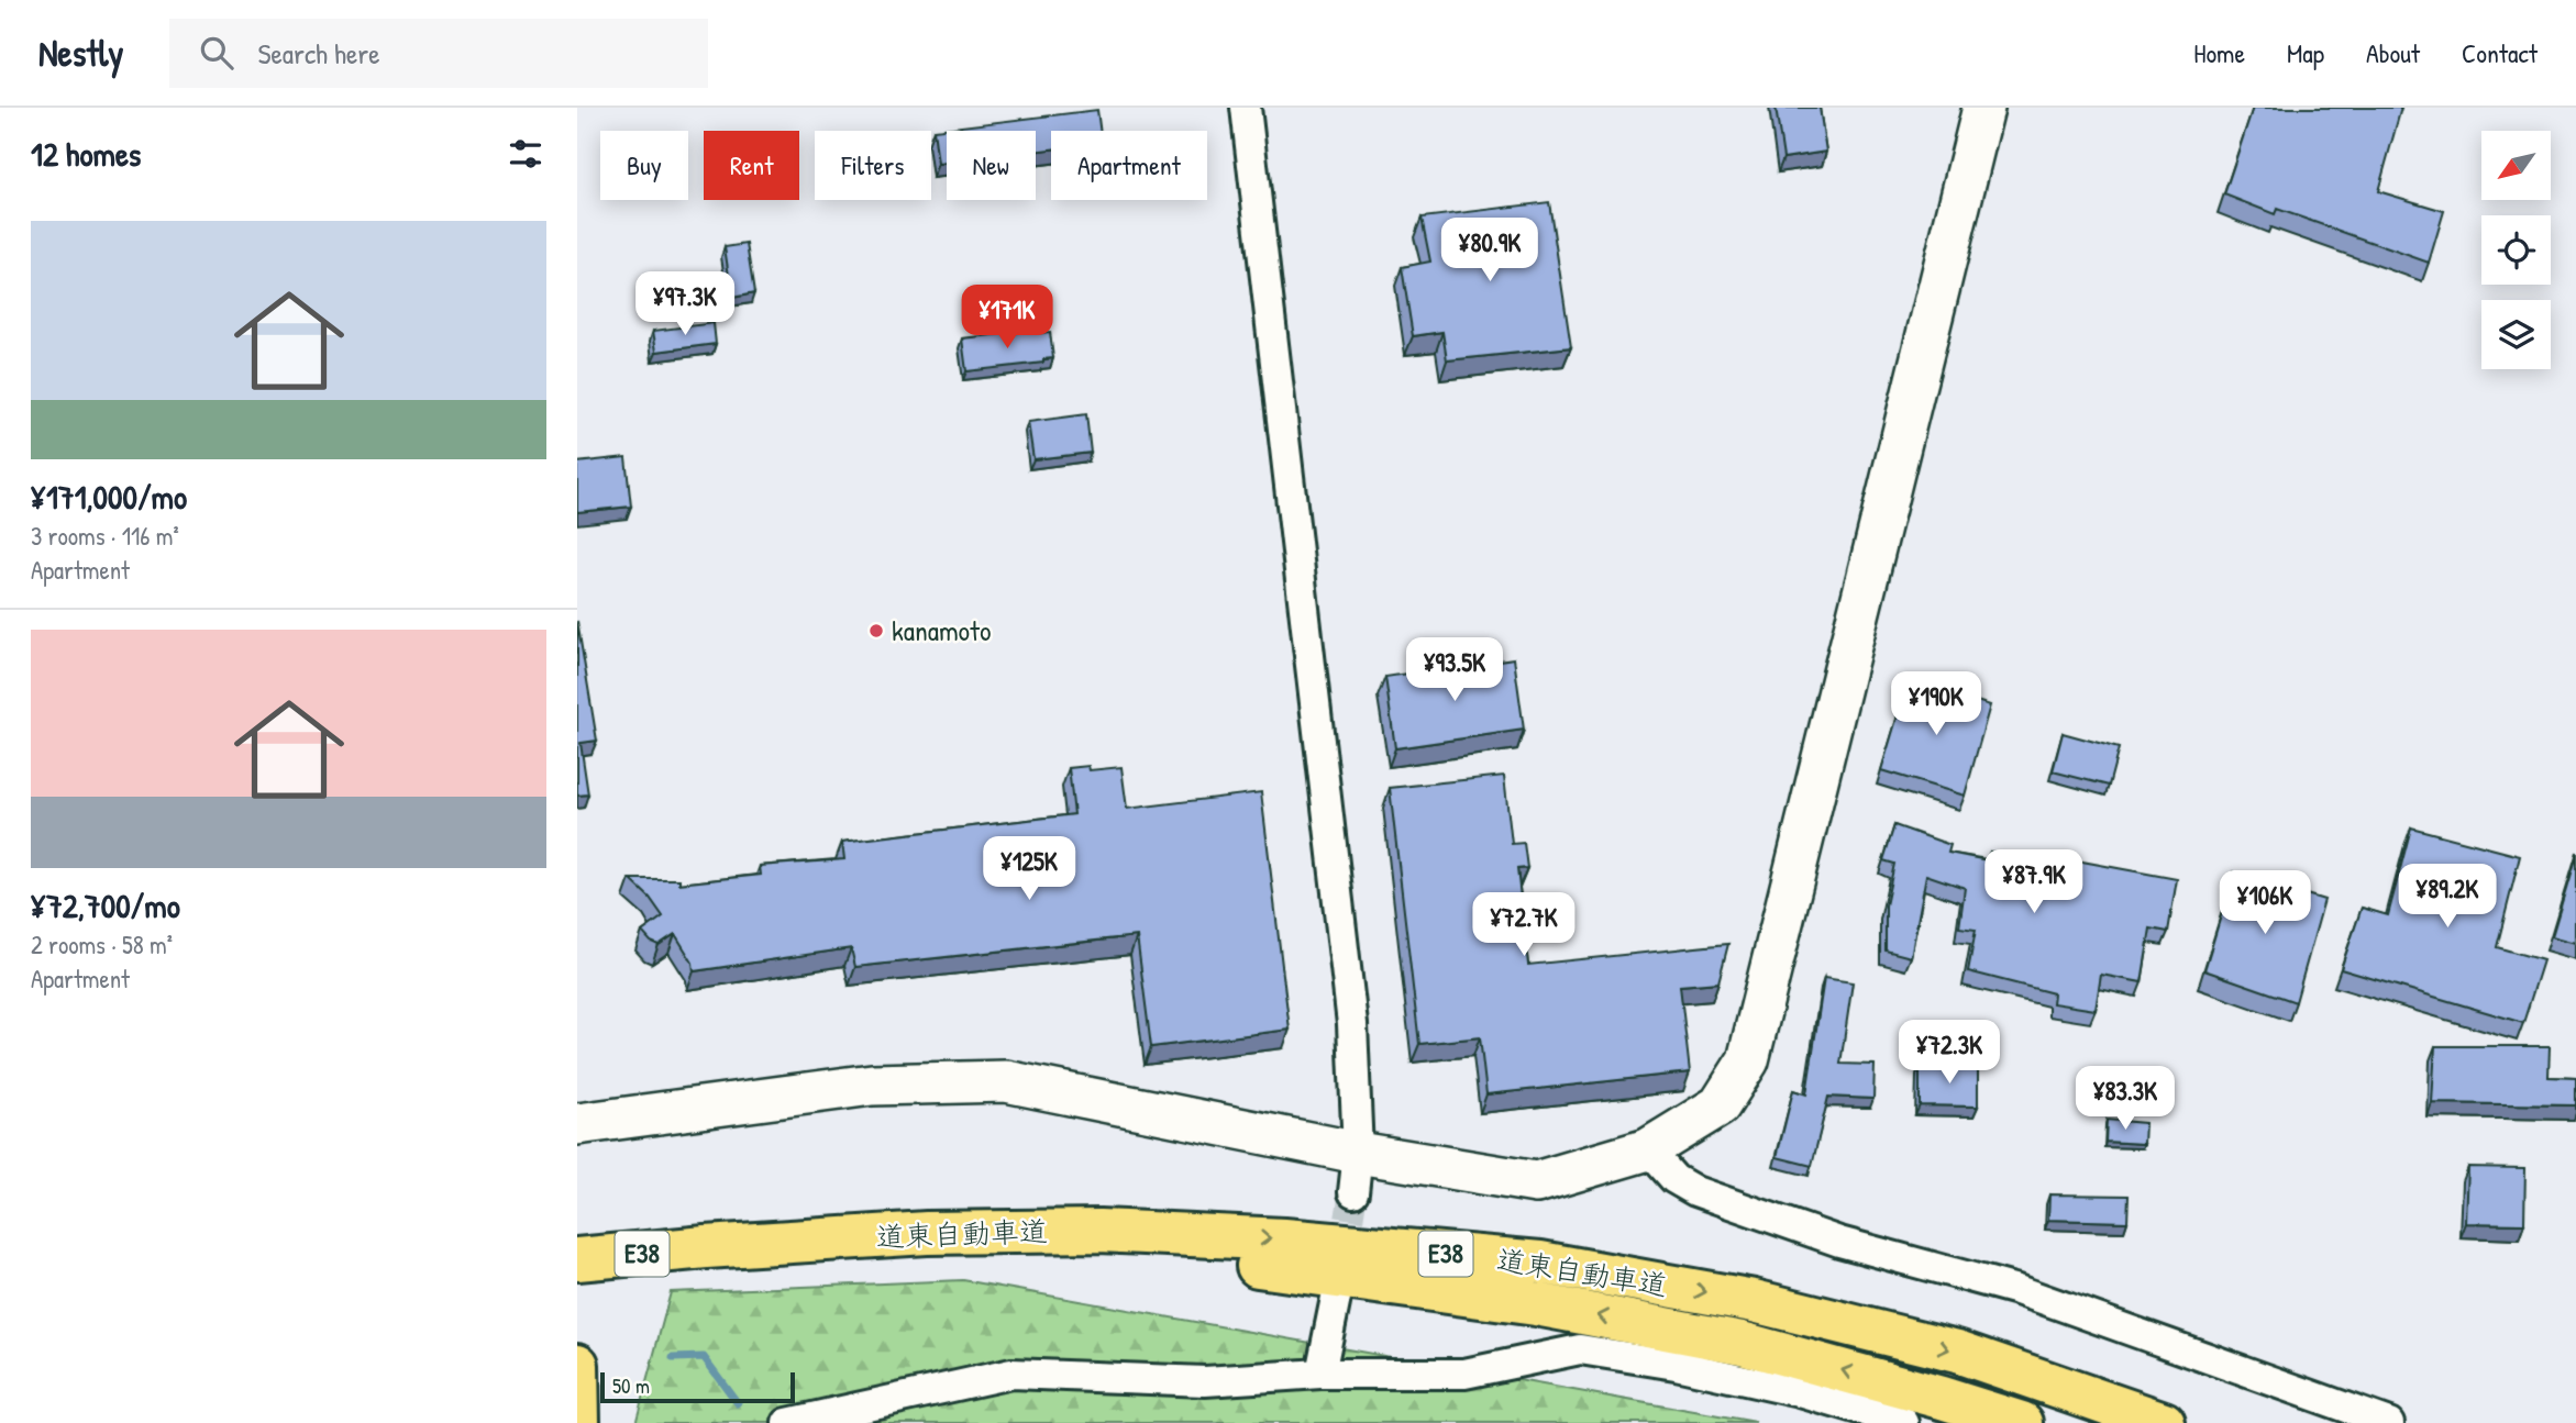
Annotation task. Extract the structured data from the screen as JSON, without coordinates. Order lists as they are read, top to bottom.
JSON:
{
  "streets": {
    "highway": ["道東自動車道", "E38"]
  },
  "places": ["kanamoto"],
  "scale_bar": "50 m",
  "north": "bottom left",
  "page": {
    "header": "Nestly",
    "search": "Search here",
    "nav": [
      "Home",
      "Map",
      "About",
      "Contact"
    ],
    "heading": "12 homes",
    "chip": [
      "Buy",
      "Rent",
      "Filters",
      "New",
      "Apartment"
    ],
    "list": [
      {
        "name": "¥171,000/mo",
        "note": "3 rooms · 116 m² · Apartment"
      },
      {
        "name": "¥72,700/mo",
        "note": "2 rooms · 58 m² · Apartment"
      }
    ],
    "price": [
      "¥80.9K",
      "¥97.3K",
      "¥171K",
      "¥93.5K",
      "¥190K",
      "¥125K",
      "¥87.9K",
      "¥89.2K",
      "¥106K",
      "¥72.7K",
      "¥72.3K",
      "¥83.3K"
    ],
    "scale": "50 m"
  }
}
